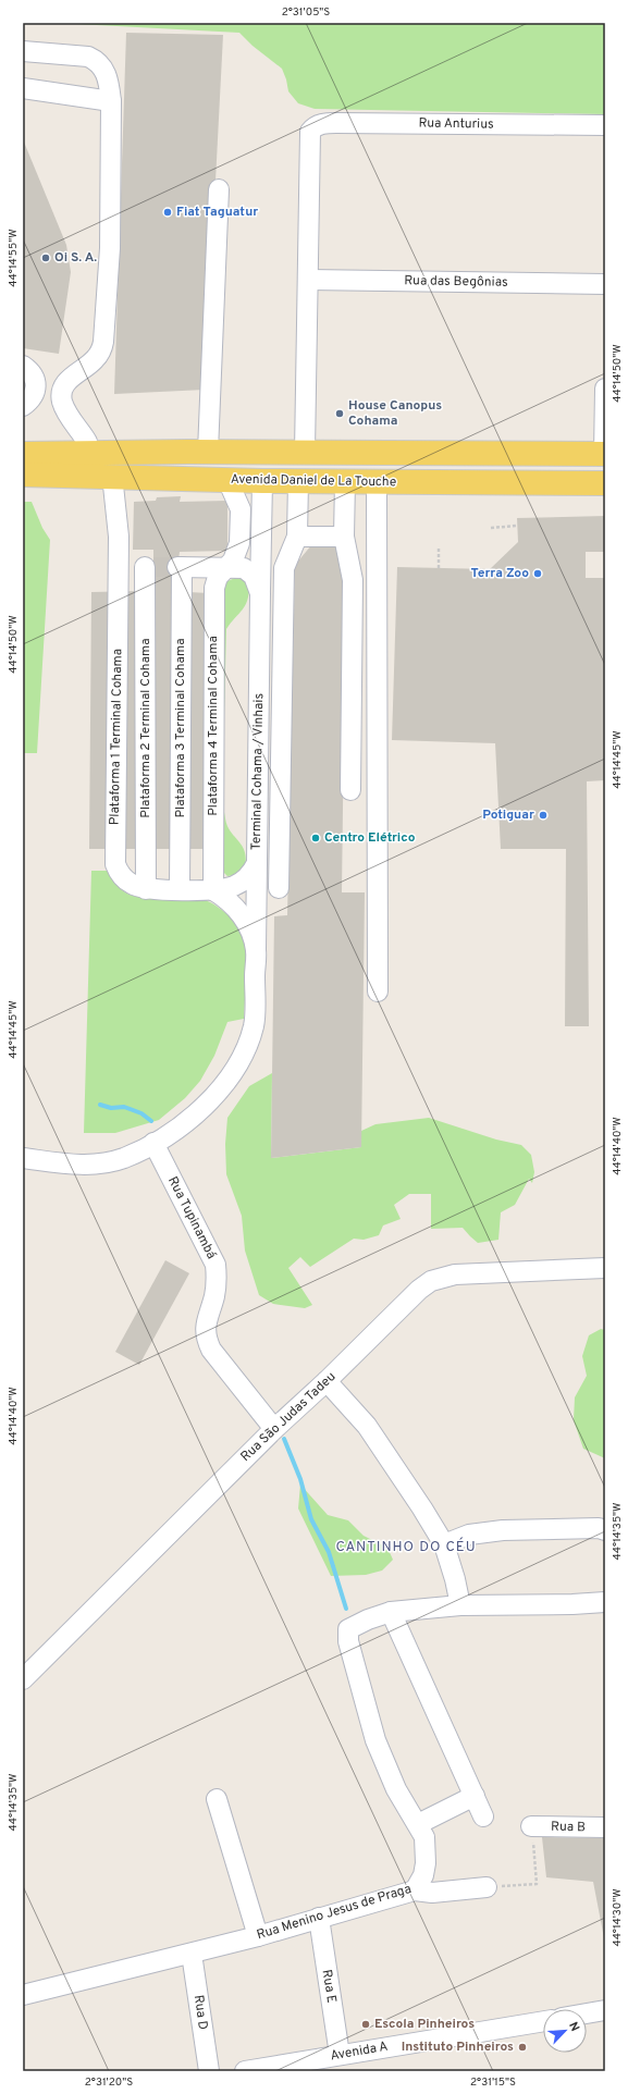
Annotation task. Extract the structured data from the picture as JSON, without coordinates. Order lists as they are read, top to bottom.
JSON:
{
  "streets": {
    "main road": ["Avenida Daniel de La Touche"],
    "street": [
      "Rua Anturius",
      "Rua das Begônias",
      "Plataforma 4 Terminal Cohama",
      "Plataforma 2 Terminal Cohama",
      "Plataforma 3 Terminal Cohama",
      "Plataforma 1 Terminal Cohama",
      "Terminal Cohama / Vinhais",
      "Rua Tupinambá",
      "Rua São Judas Tadeu",
      "Rua B",
      "Rua Menino Jesus de Praga",
      "Rua E",
      "Rua D",
      "Avenida A"
    ]
  },
  "crossings": [
    ["Rua Anturius", "Rua das Begônias"],
    ["Avenida Daniel de La Touche", "Terminal Cohama / Vinhais"],
    ["Plataforma 4 Terminal Cohama", "Terminal Cohama / Vinhais"],
    ["Plataforma 2 Terminal Cohama", "Plataforma 1 Terminal Cohama"],
    ["Plataforma 3 Terminal Cohama", "Terminal Cohama / Vinhais"],
    ["Terminal Cohama / Vinhais", "Rua Tupinambá"],
    ["Rua Tupinambá", "Rua São Judas Tadeu"],
    ["Rua Menino Jesus de Praga", "Rua E"],
    ["Rua Menino Jesus de Praga", "Rua D"],
    ["Rua E", "Avenida A"]
  ],
  "districts": ["CANTINHO DO CÉU"],
  "places": [
    "Fiat Taguatur",
    "Oi S. A.",
    "House Canopus Cohama",
    "Terra Zoo",
    "Potiguar",
    "Centro Elétrico",
    "Escola Pinheiros",
    "Instituto Pinheiros"
  ],
  "north": "top right",
  "coordinates": [
    "2°31'05\"S",
    "44°14'55\"W",
    "44°14'50\"W",
    "44°14'45\"W",
    "44°14'40\"W",
    "44°14'35\"W",
    "44°14'30\"W",
    "2°31'20\"S",
    "2°31'15\"S"
  ]
}
